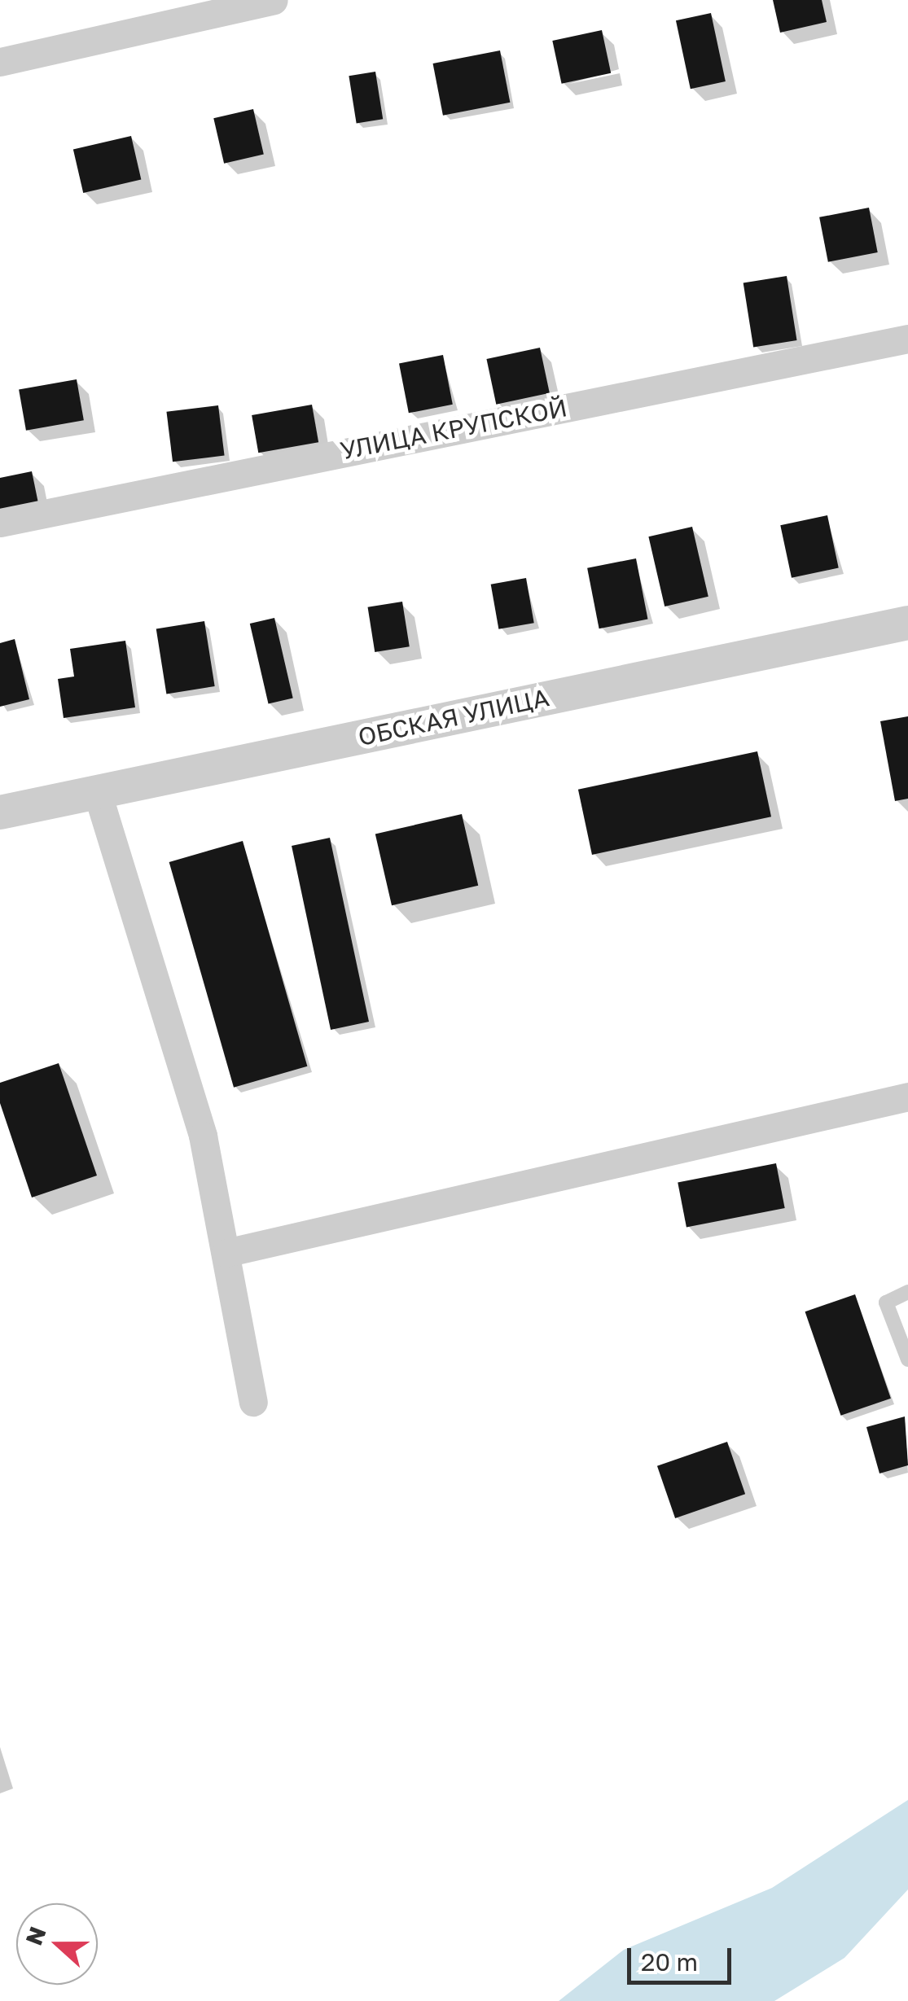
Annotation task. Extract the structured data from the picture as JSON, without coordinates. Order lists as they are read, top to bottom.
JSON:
{
  "streets": {
    "street": ["УЛИЦА КРУПСКОЙ", "ОБСКАЯ УЛИЦА"]
  },
  "scale_bar": "20 m",
  "north": "left"
}
